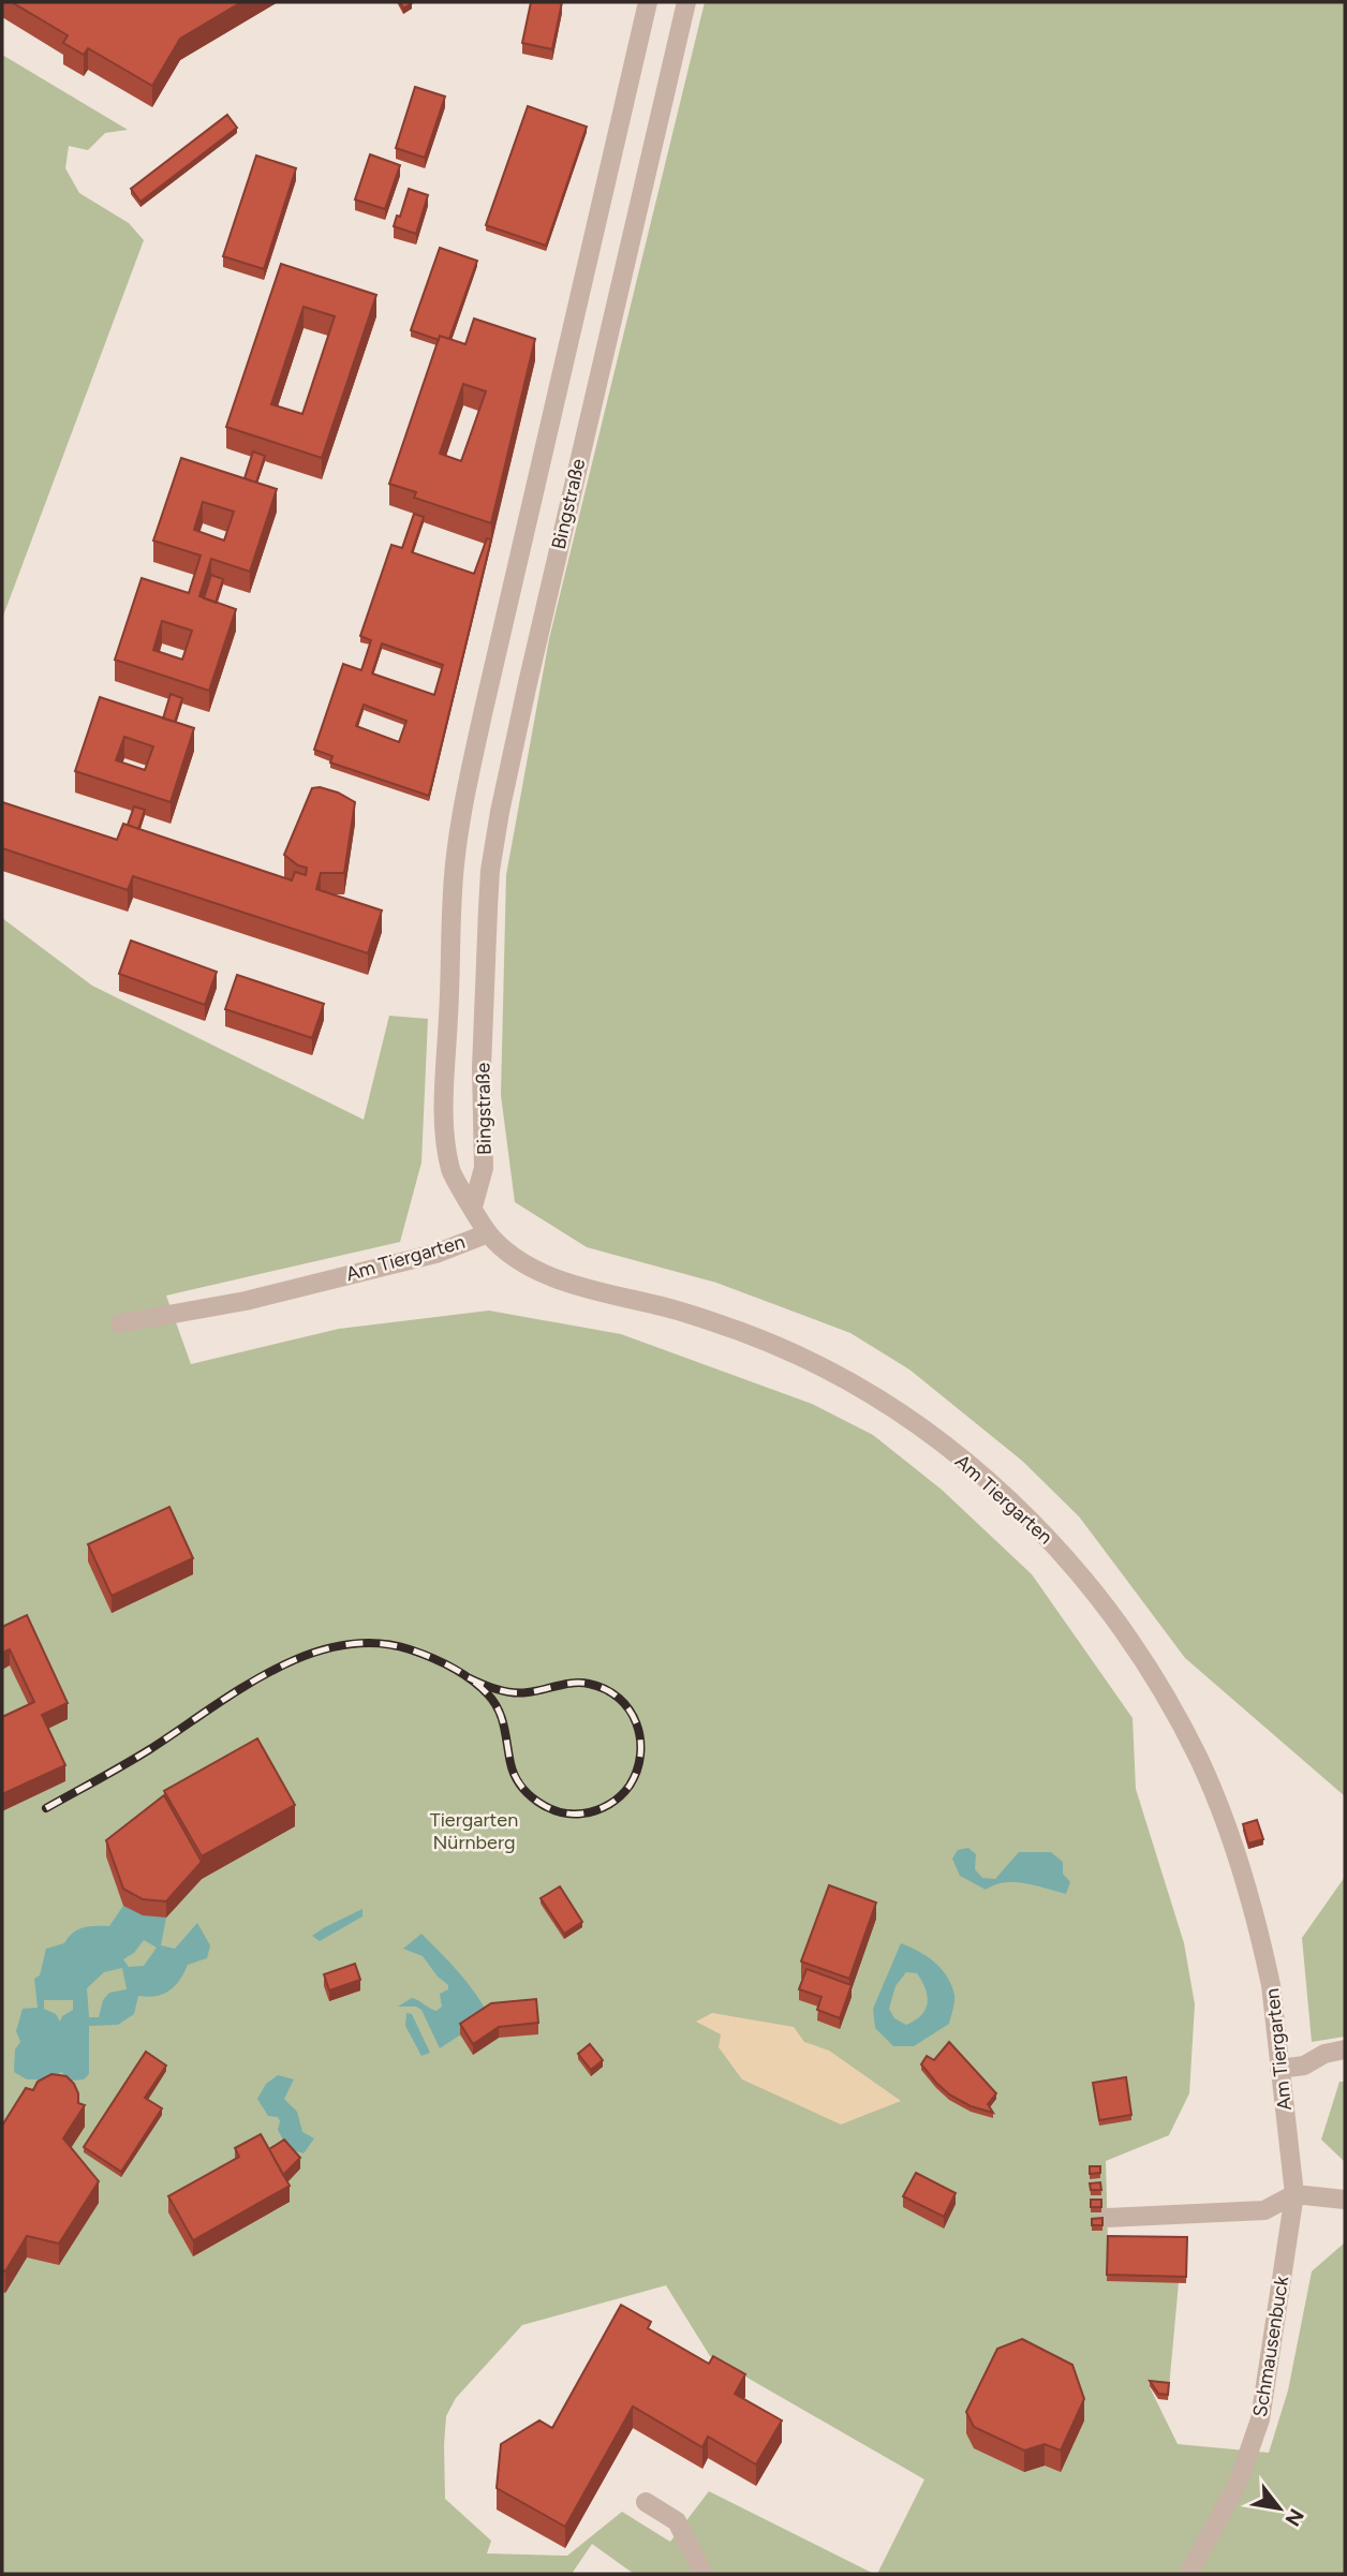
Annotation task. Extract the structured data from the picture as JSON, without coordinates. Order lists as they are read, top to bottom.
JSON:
{
  "streets": {
    "street": ["Bingstraße", "Am Tiergarten", "Schmausenbuck"]
  },
  "crossings": [
    ["Bingstraße", "Am Tiergarten"],
    ["Am Tiergarten", "Schmausenbuck"]
  ],
  "parks": ["Tiergarten Nürnberg"],
  "north": "bottom right"
}
